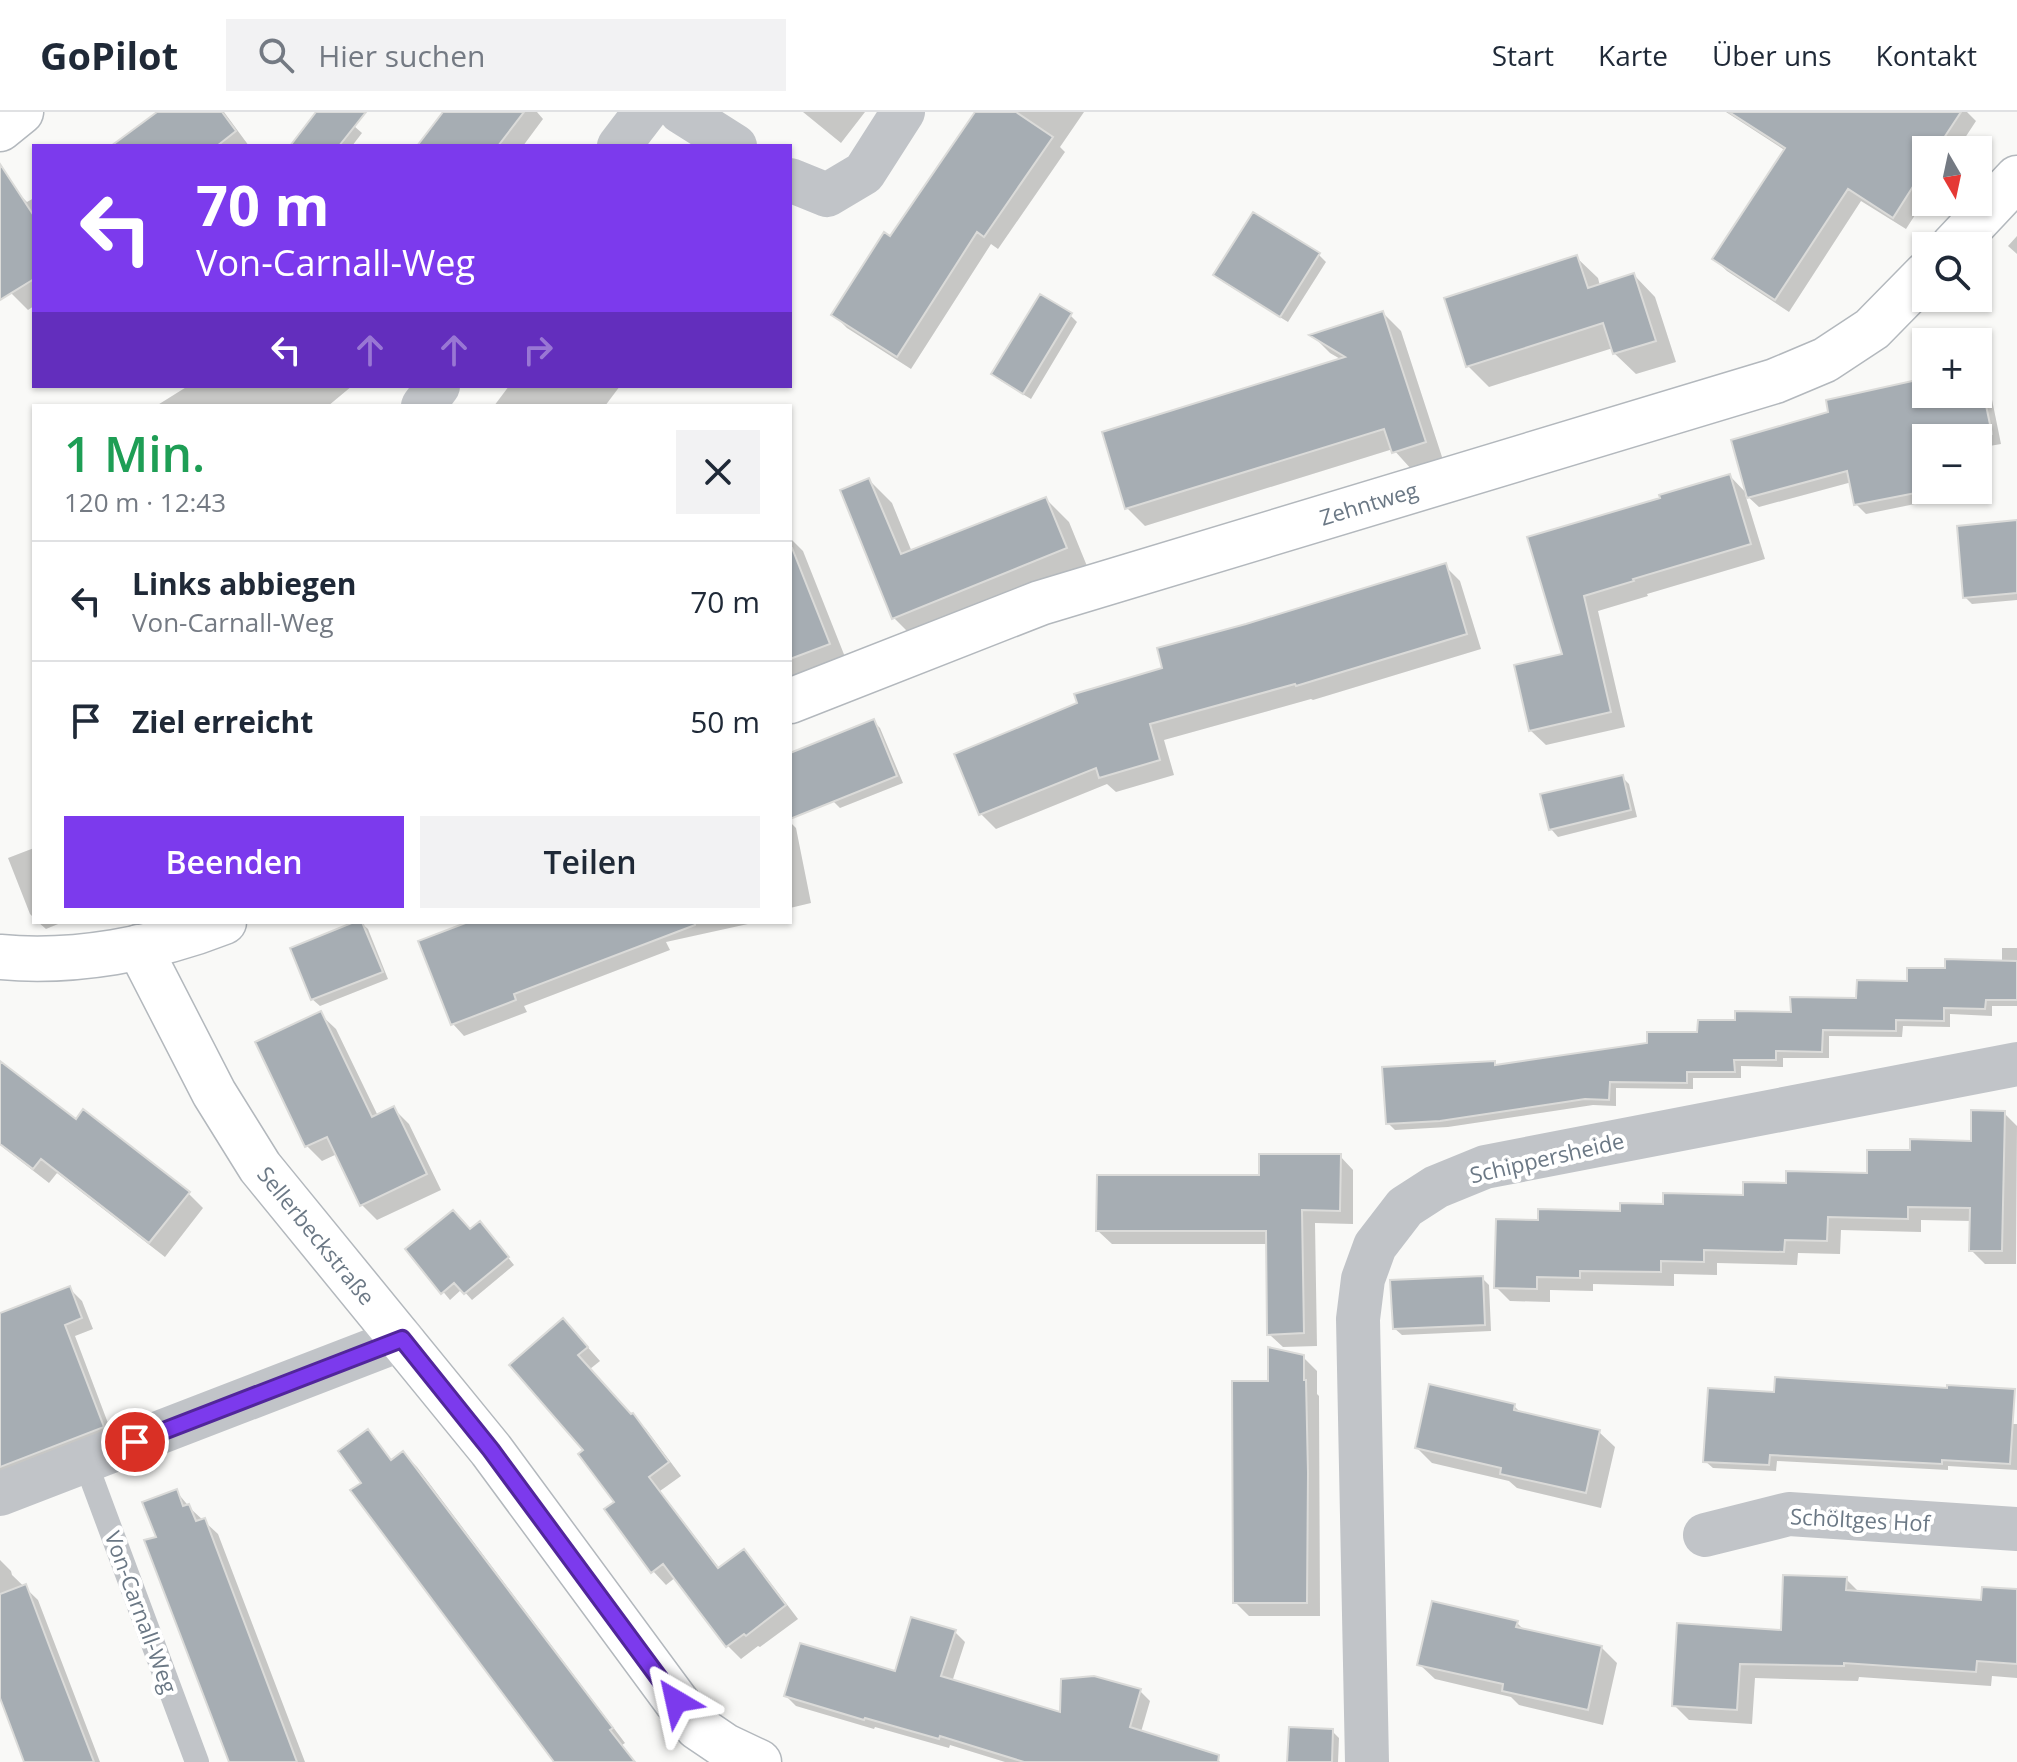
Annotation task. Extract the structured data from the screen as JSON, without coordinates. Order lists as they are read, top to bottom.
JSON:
{
  "streets": {
    "street": [
      "Zehntweg",
      "Schippersheide",
      "Sellerbeckstraße",
      "Schöltges Hof"
    ],
    "lane": ["Von-Carnall-Weg"]
  },
  "north": "bottom",
  "page": {
    "header": "GoPilot",
    "search": "Hier suchen",
    "nav": [
      "Start",
      "Karte",
      "Über uns",
      "Kontakt"
    ],
    "map_buttons": ["+", "−"],
    "turn": ["70 m", "Von-Carnall-Weg"],
    "heading": ["1 Min.", "120 m · 12:43"],
    "list": [
      {
        "name": "Links abbiegen",
        "note": "Von-Carnall-Weg",
        "value": "70 m"
      },
      {
        "name": "Ziel erreicht",
        "value": "50 m"
      }
    ],
    "buttons": ["Beenden", "Teilen"]
  }
}
